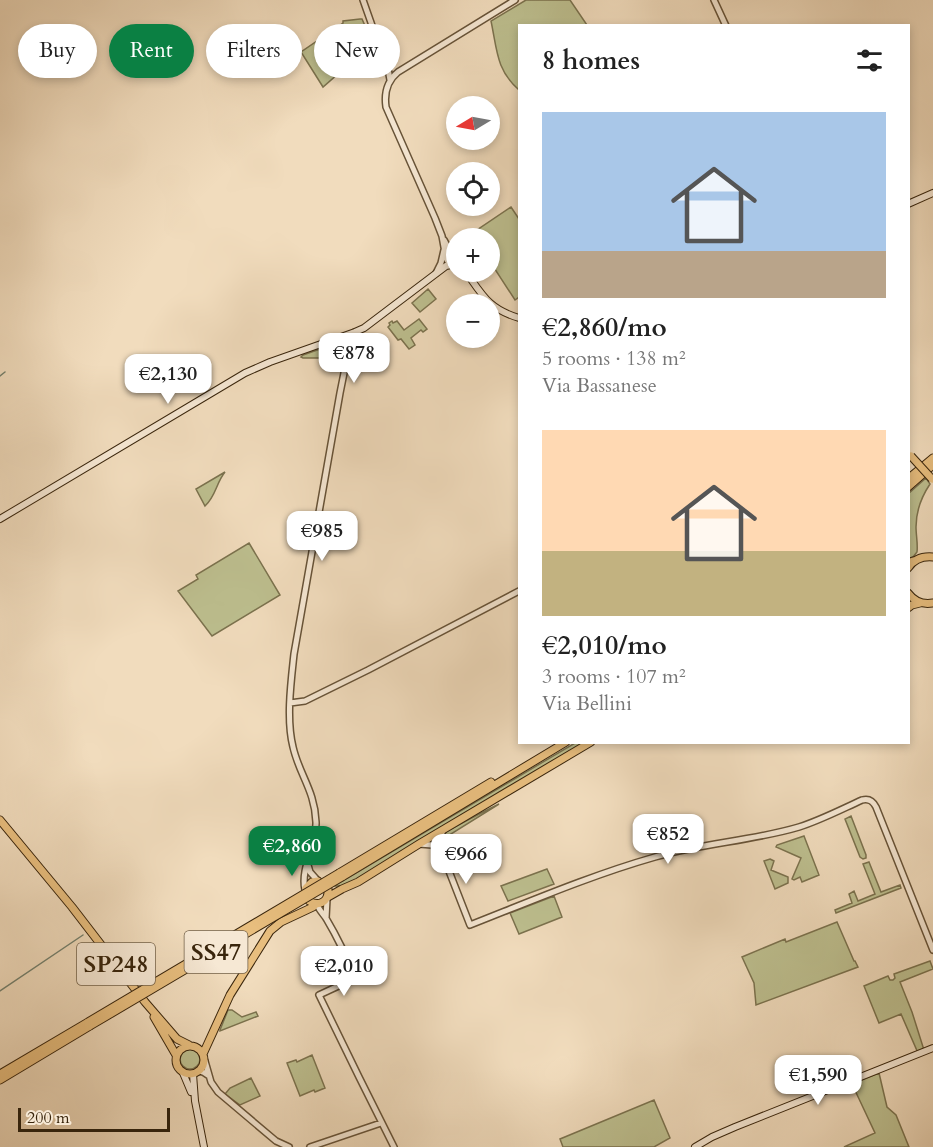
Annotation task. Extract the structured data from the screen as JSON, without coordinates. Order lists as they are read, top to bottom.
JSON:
{
  "streets": {
    "main road": ["SS47", "SP248"]
  },
  "scale_bar": "200 m",
  "north": "left",
  "page": {
    "chip": [
      "Buy",
      "Rent",
      "Filters",
      "New"
    ],
    "heading": "8 homes",
    "map_buttons": ["+", "−"],
    "list": [
      {
        "name": "€2,860/mo",
        "note": "5 rooms · 138 m² · Via Bassanese"
      },
      {
        "name": "€2,010/mo",
        "note": "3 rooms · 107 m² · Via Bellini"
      }
    ],
    "price": [
      "€878",
      "€2,130",
      "€985",
      "€852",
      "€2,860",
      "€966",
      "€2,010",
      "€1,590"
    ],
    "scale": "200 m"
  }
}
